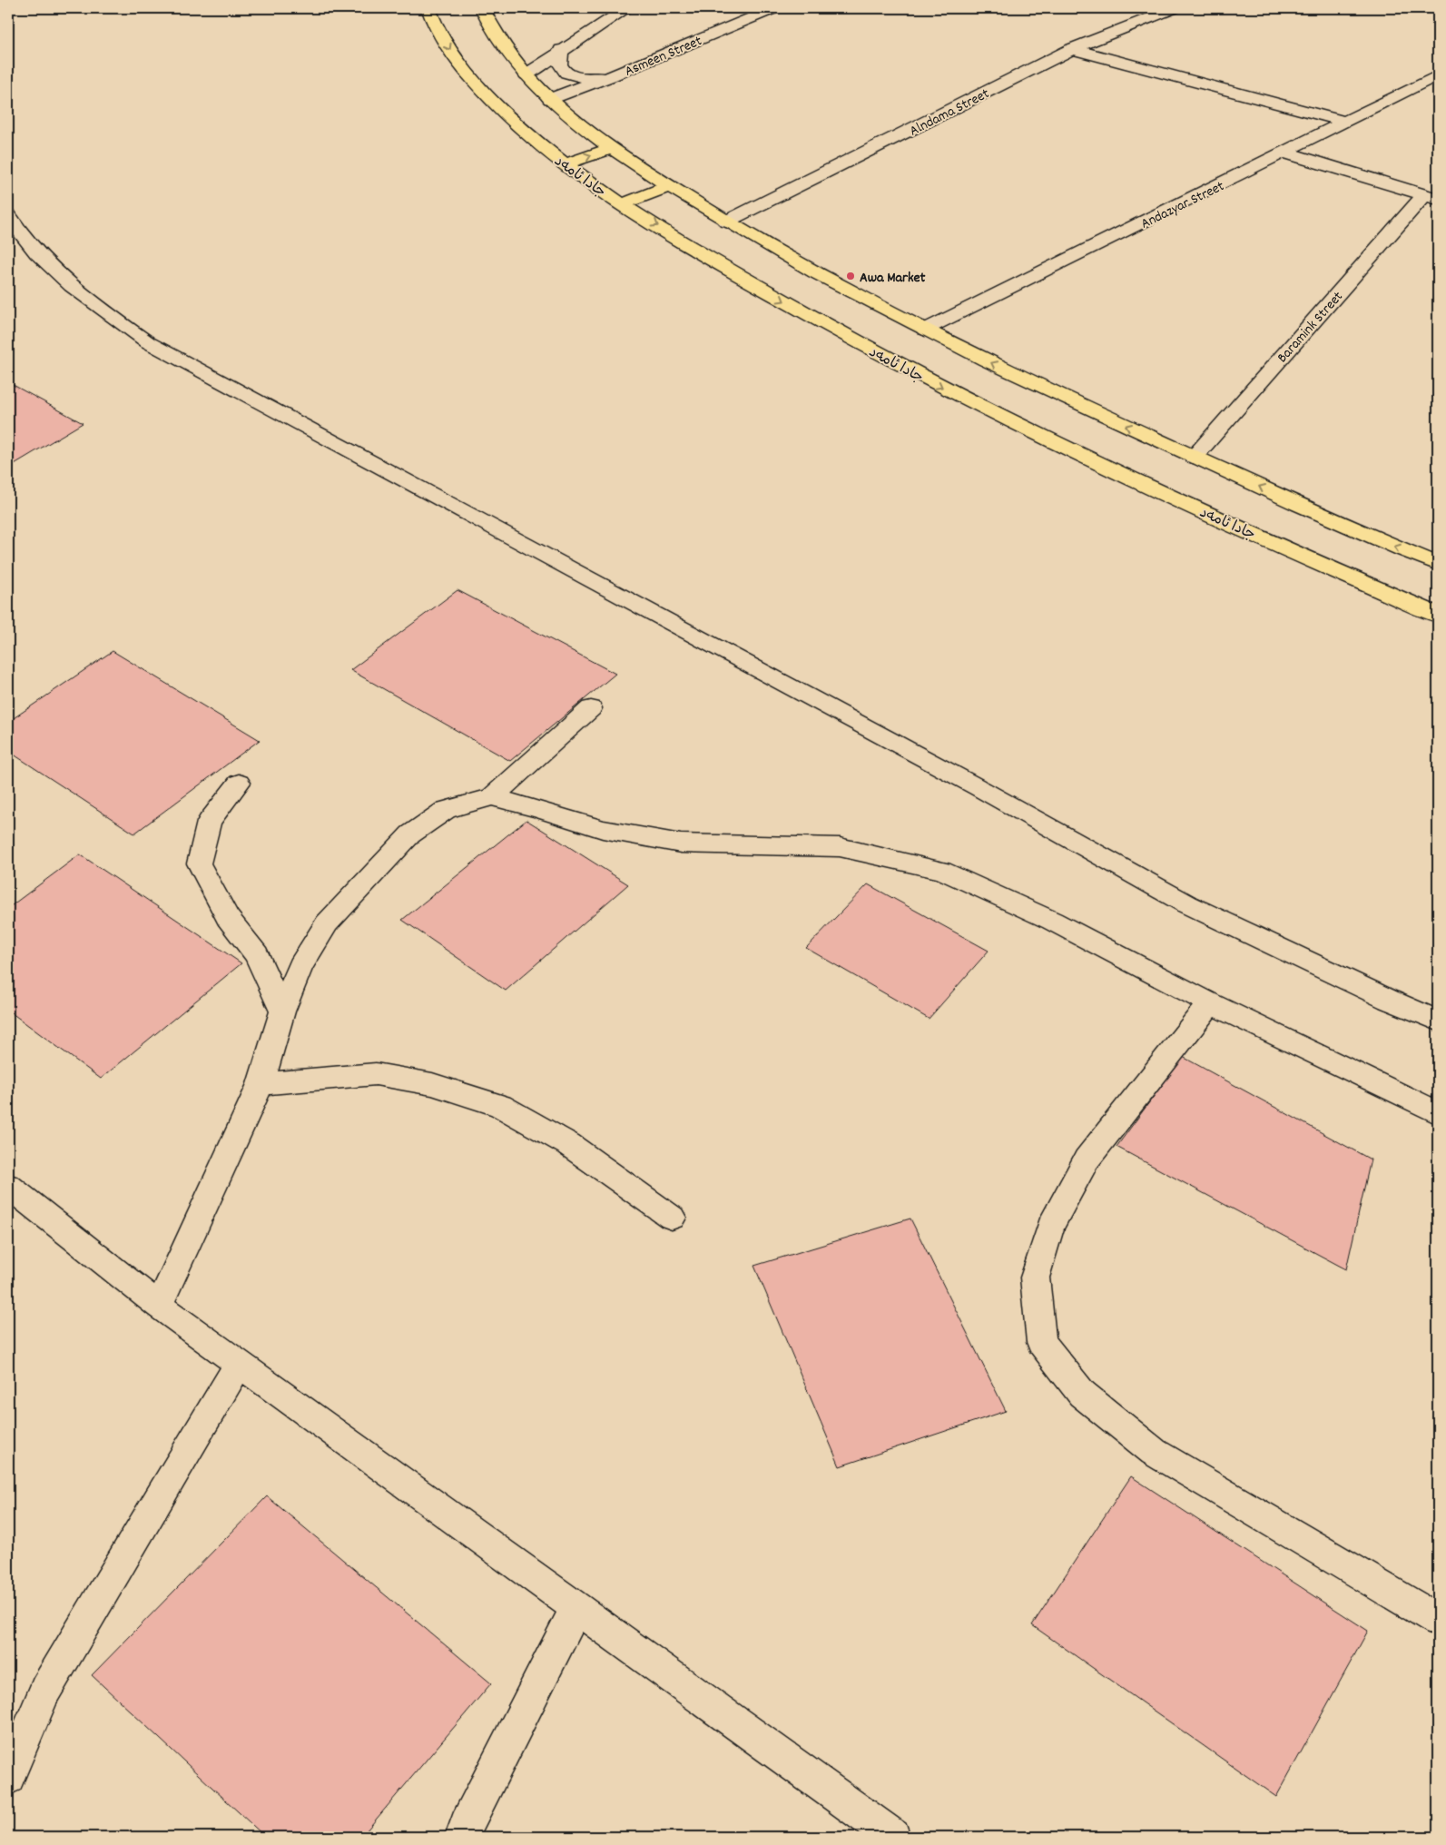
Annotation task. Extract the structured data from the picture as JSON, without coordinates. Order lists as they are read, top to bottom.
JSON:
{
  "streets": {
    "main road": ["جادا ئامەد"],
    "street": [
      "Asmeen Street",
      "Alndama Street",
      "Andazyar Street",
      "Baramink Street"
    ]
  },
  "places": ["Awa Market"]
}
